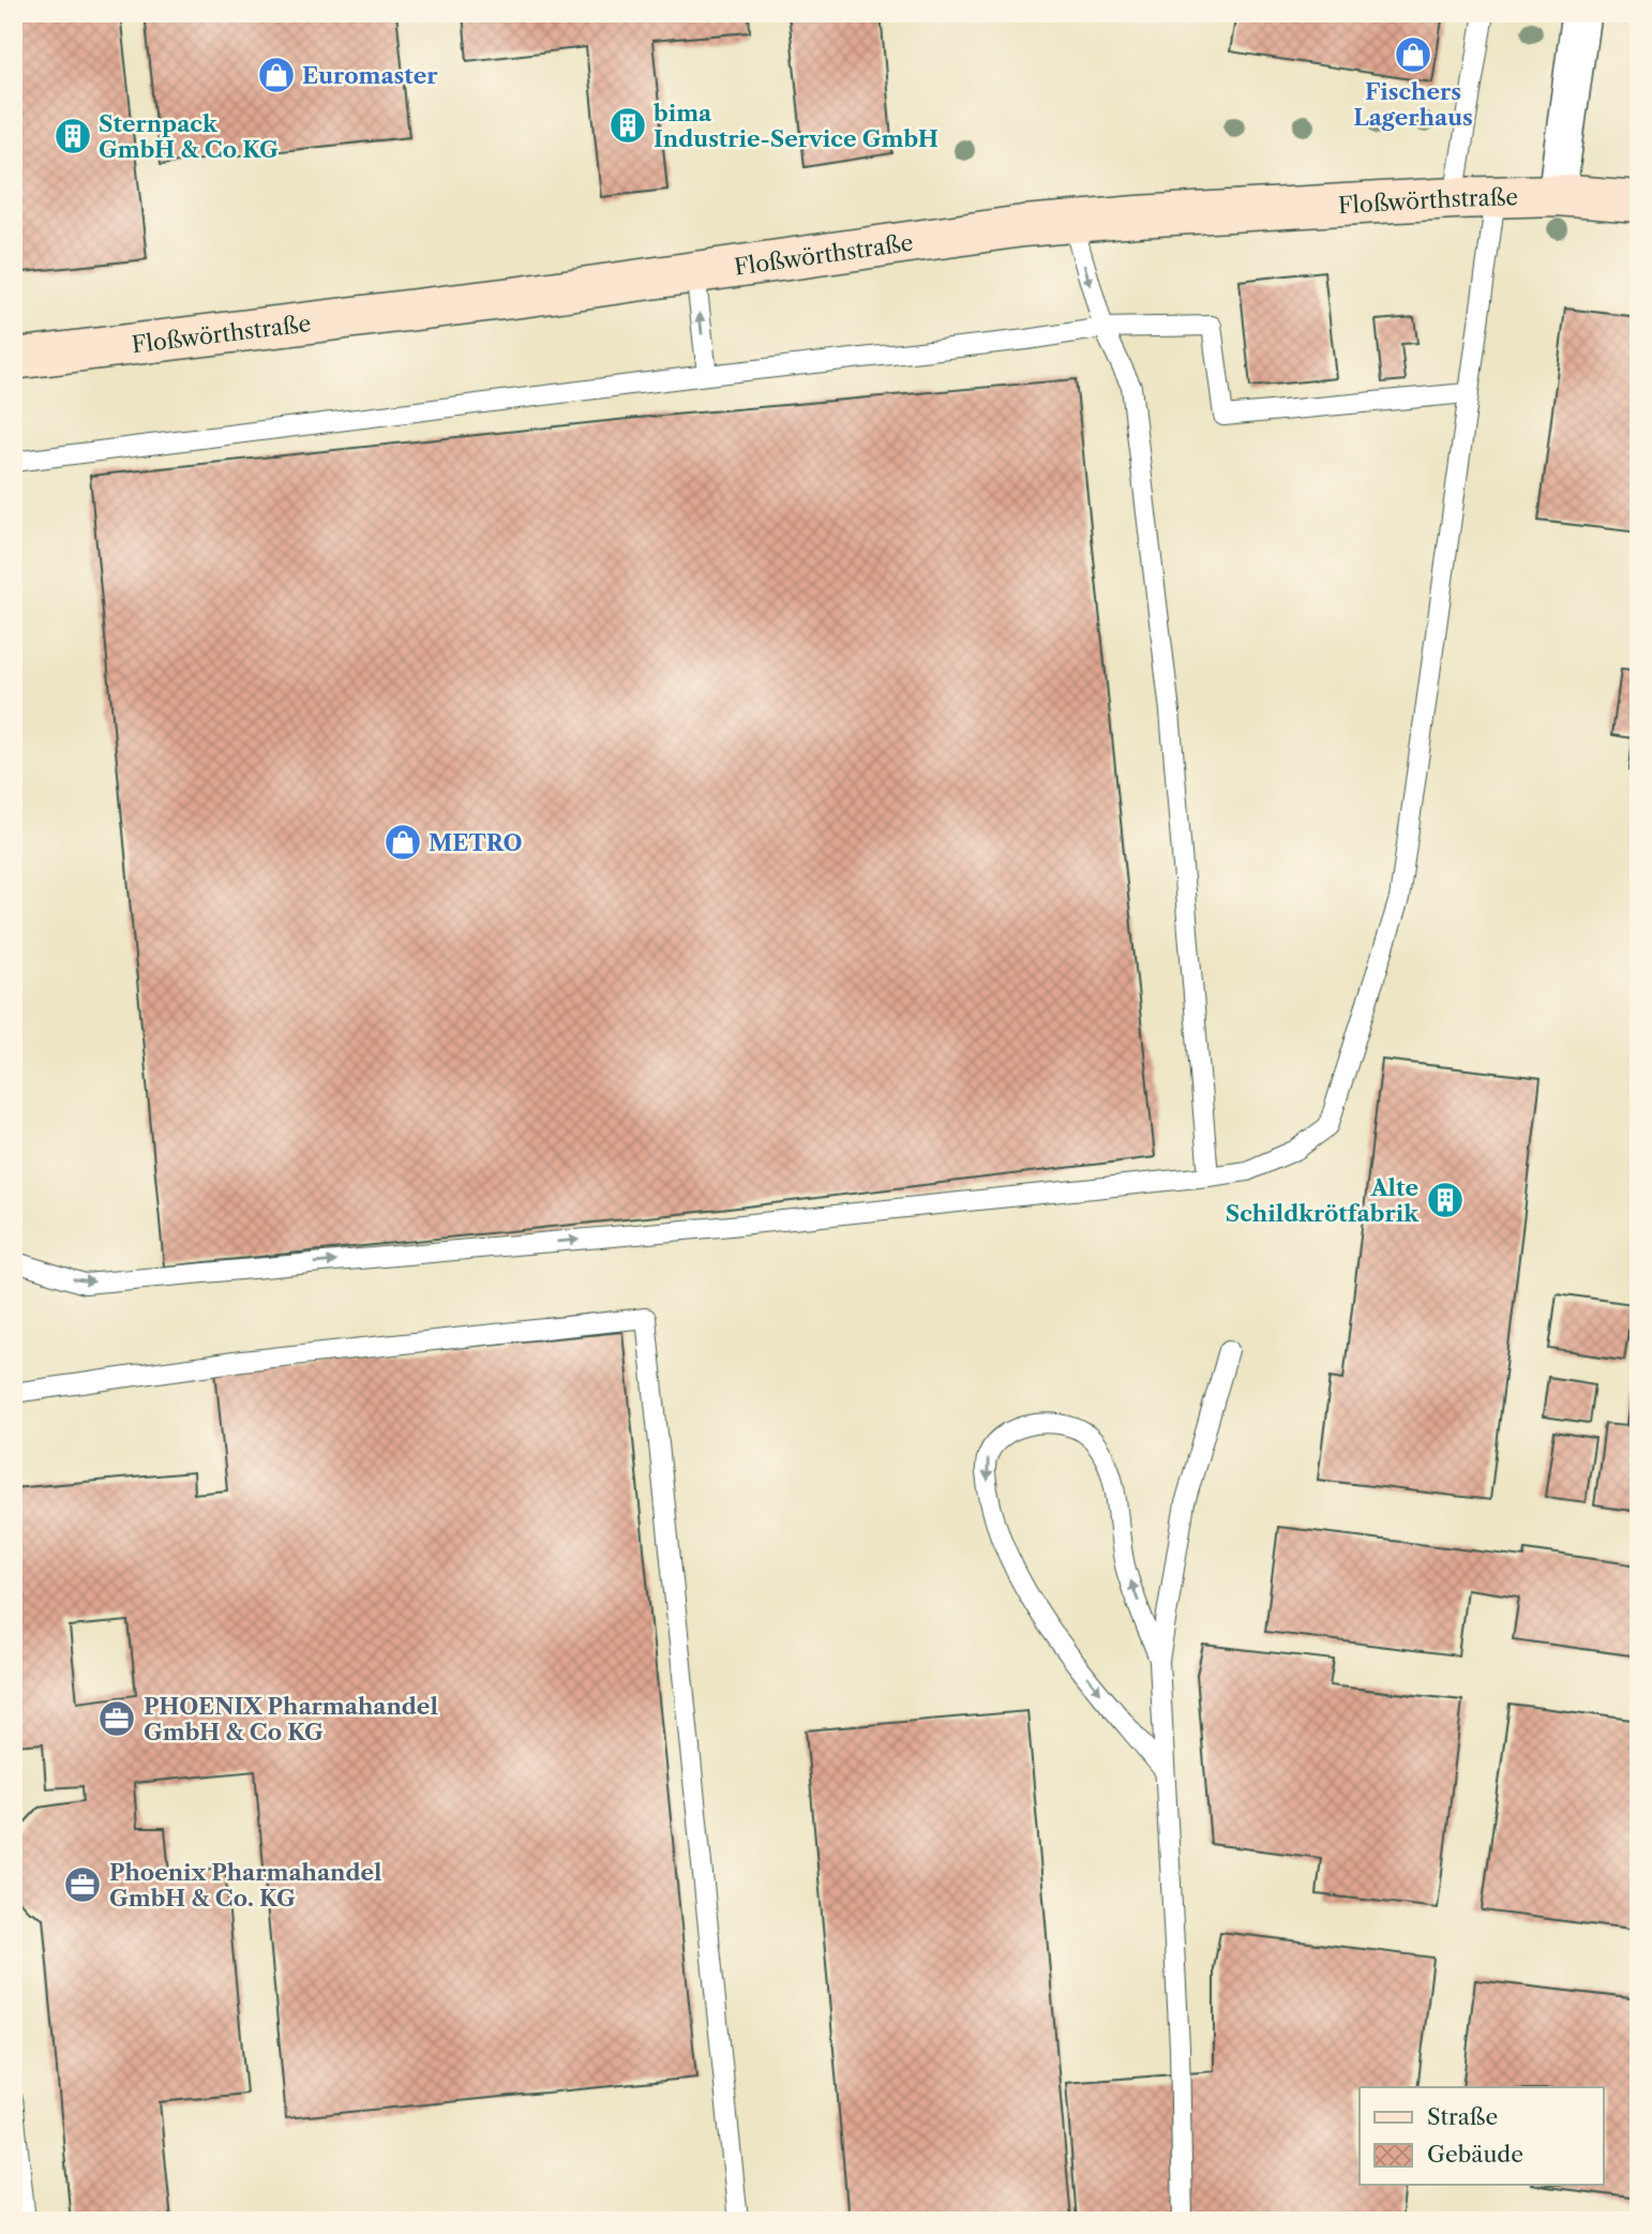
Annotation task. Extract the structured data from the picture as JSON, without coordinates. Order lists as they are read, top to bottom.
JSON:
{
  "streets": {
    "main road": ["Floßwörthstraße"]
  },
  "places": {
    "shop": ["Fischers Lagerhaus", "Euromaster", "METRO"],
    "building": ["bima Industrie-Service GmbH", "Sternpack GmbH & Co KG", "Alte Schildkrötfabrik"],
    "office": ["PHOENIX Pharmahandel GmbH & Co KG", "Phoenix Pharmahandel GmbH & Co. KG"]
  },
  "legend": ["Straße", "Gebäude"]
}
